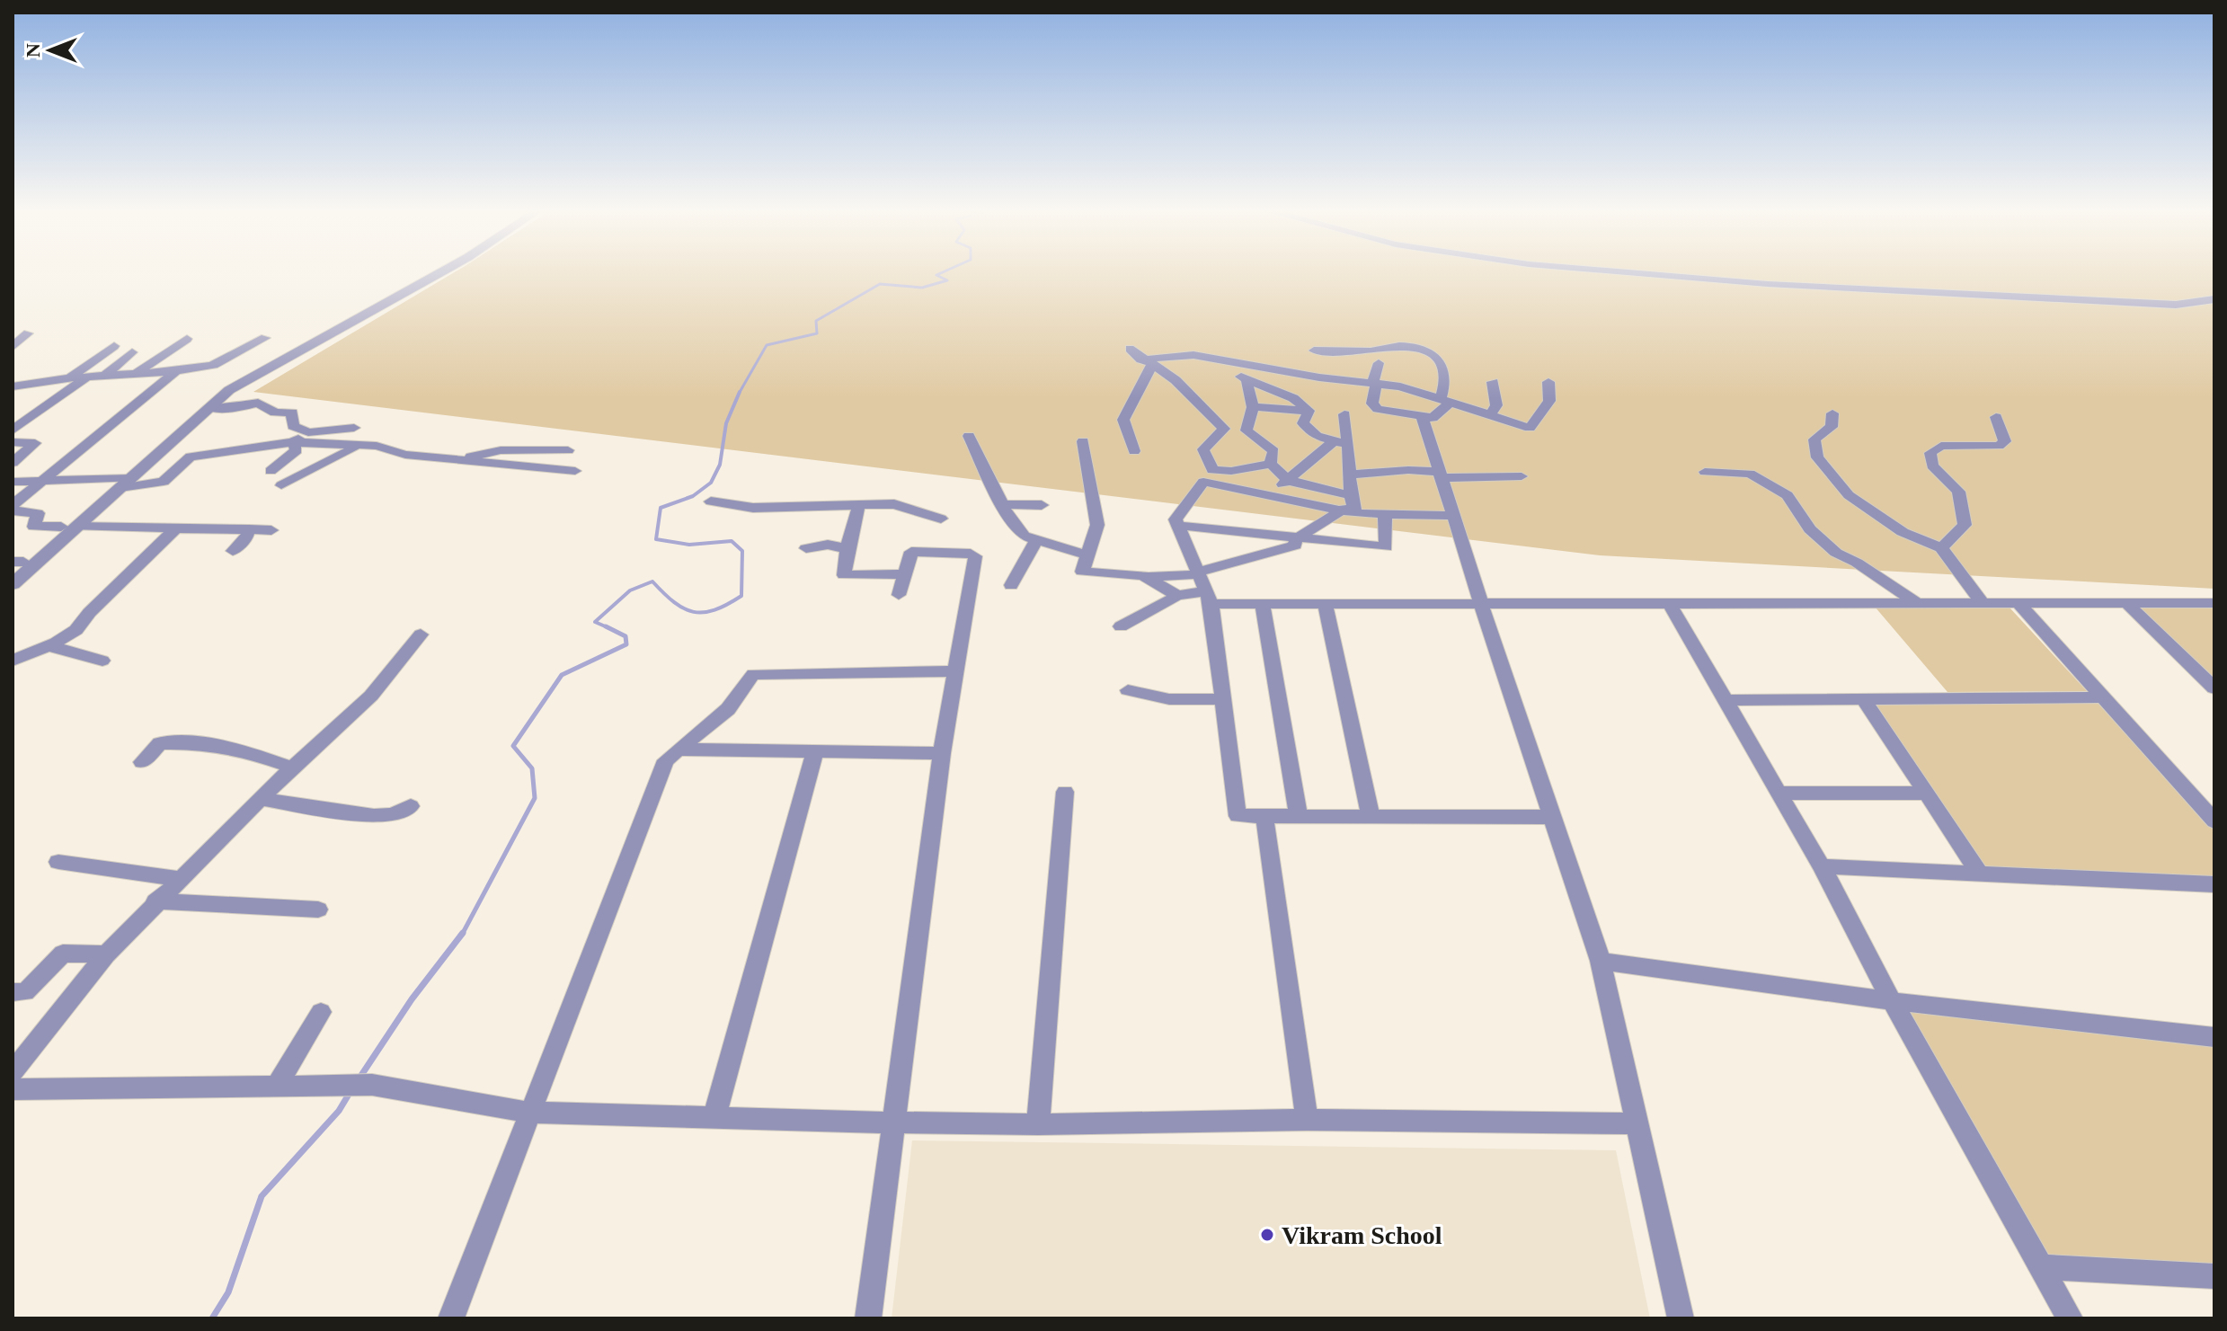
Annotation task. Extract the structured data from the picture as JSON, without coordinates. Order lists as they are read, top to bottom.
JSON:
{
  "places": ["Vikram School"],
  "north": "left"
}
